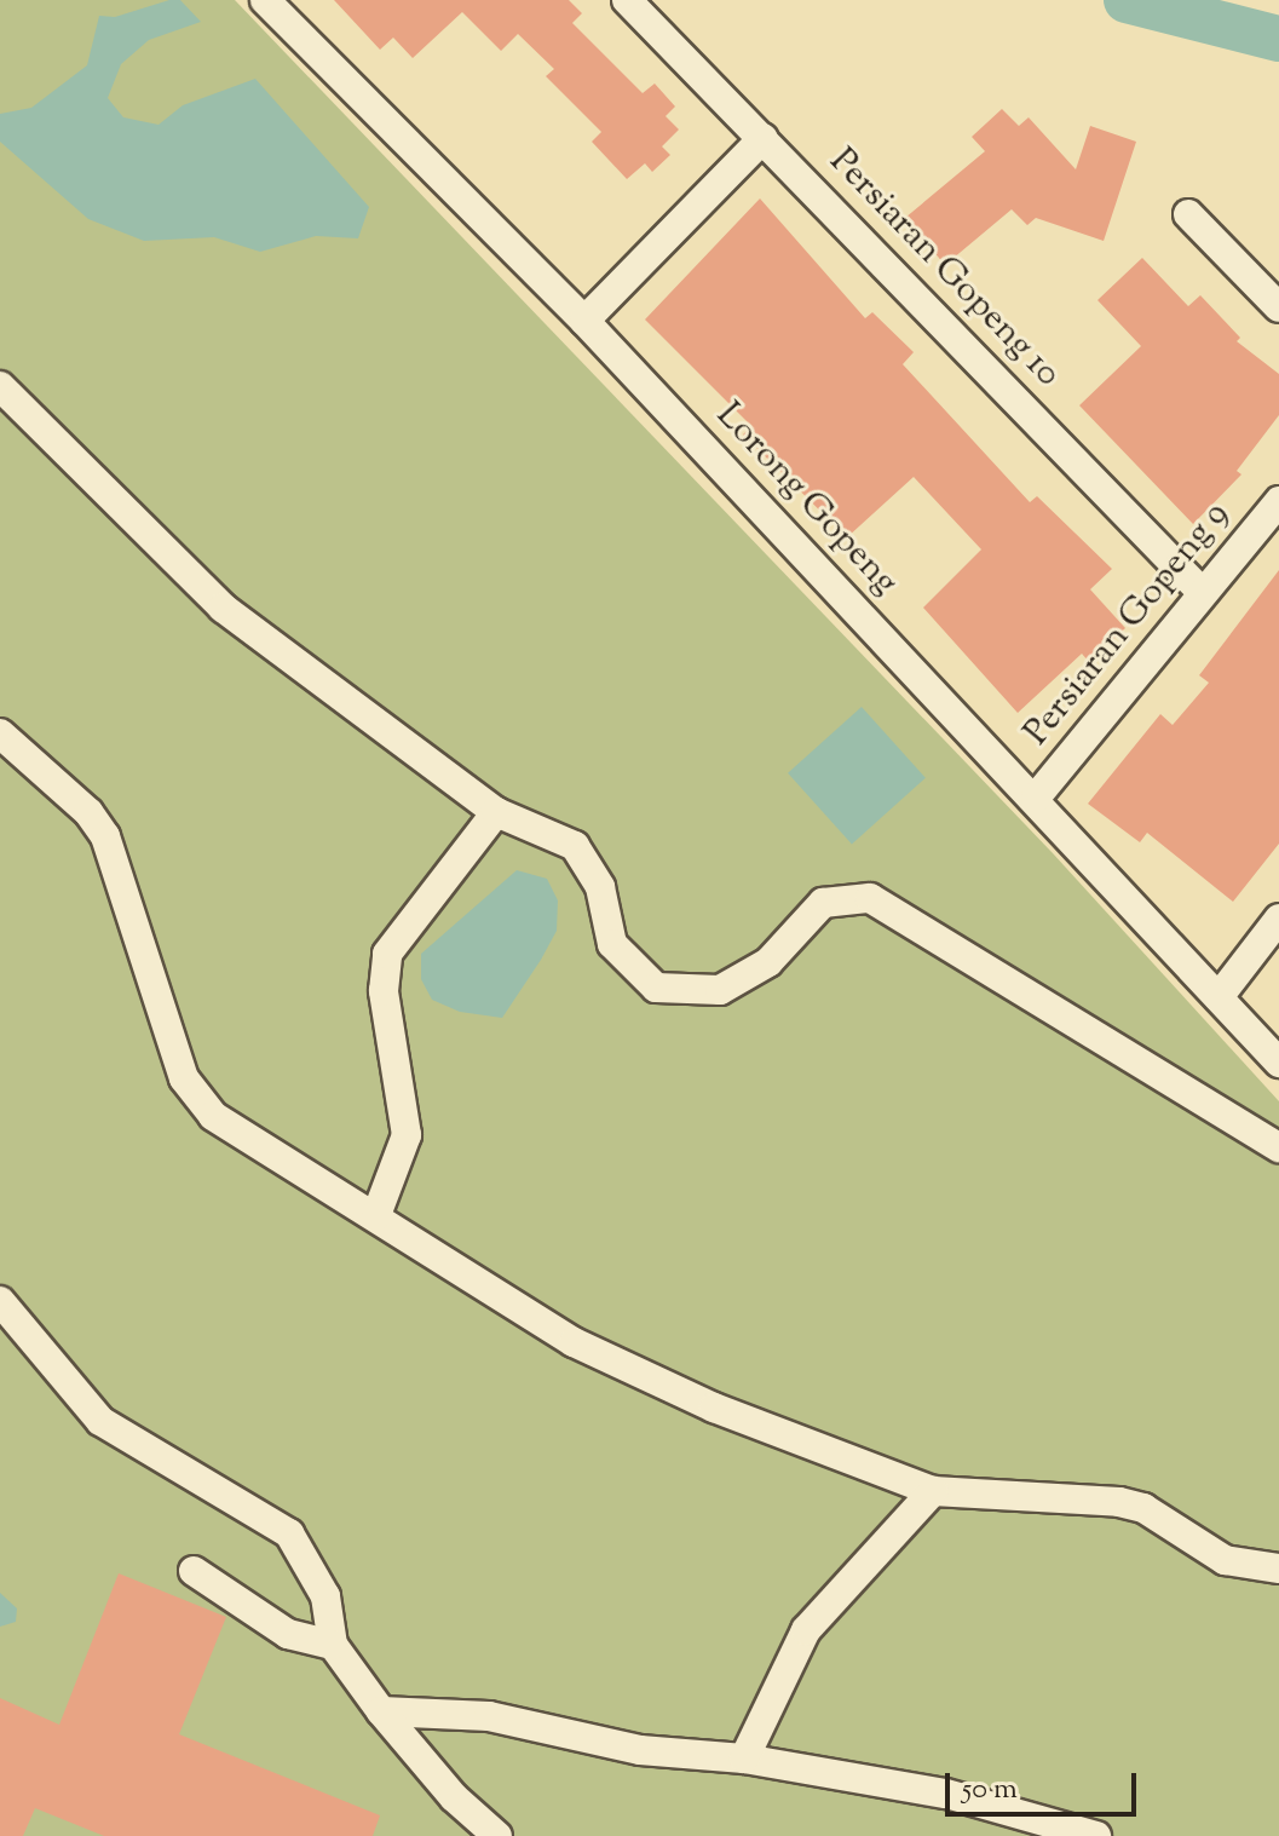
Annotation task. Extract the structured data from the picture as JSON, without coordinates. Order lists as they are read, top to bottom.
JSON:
{
  "streets": {
    "street": ["Persiaran Gopeng 10", "Lorong Gopeng", "Persiaran Gopeng 9"]
  },
  "crossings": [
    ["Persiaran Gopeng 10", "Persiaran Gopeng 9"],
    ["Lorong Gopeng", "Persiaran Gopeng 9"]
  ],
  "scale_bar": "50 m"
}
